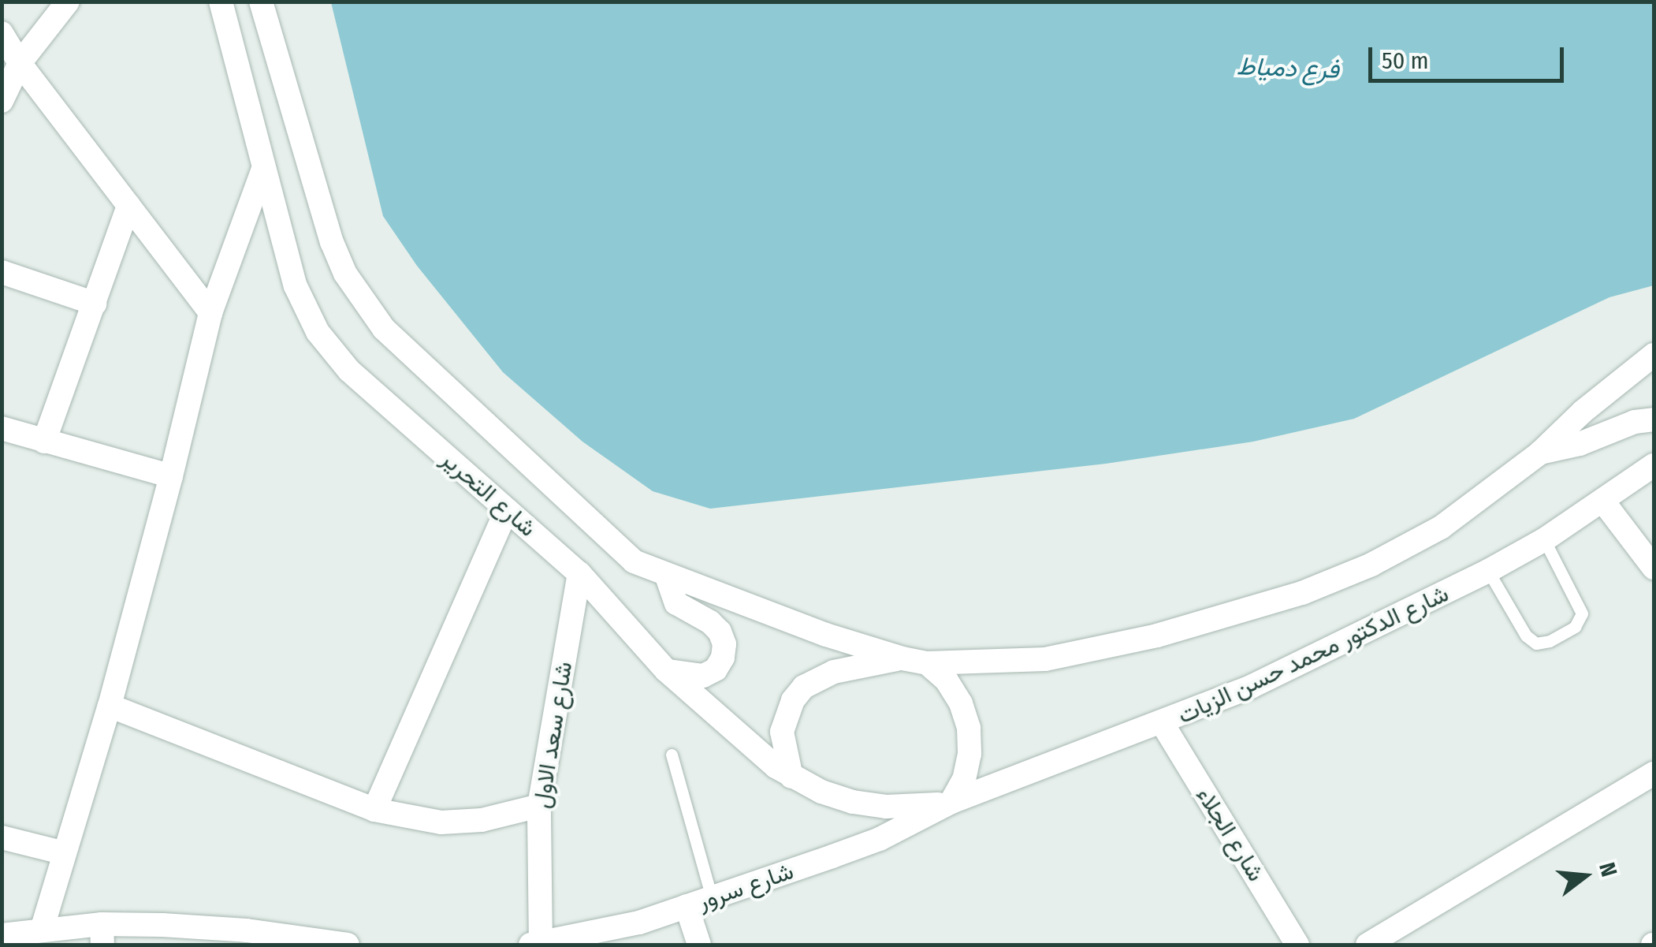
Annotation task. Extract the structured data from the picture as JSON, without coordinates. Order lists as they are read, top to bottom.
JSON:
{
  "streets": {
    "street": [
      "شارع التحرير",
      "شارع الدكتور محمد حسن الزيات",
      "شارع سعد الاول",
      "شارع الجلاء",
      "شارع سرور"
    ]
  },
  "crossings": [
    ["شارع التحرير", "شارع الدكتور محمد حسن الزيات"],
    ["شارع التحرير", "شارع سعد الاول"],
    ["شارع التحرير", "شارع سرور"],
    ["شارع الدكتور محمد حسن الزيات", "شارع الجلاء"],
    ["شارع الدكتور محمد حسن الزيات", "شارع سرور"],
    ["شارع سعد الاول", "شارع سرور"]
  ],
  "water": ["فرع دمياط"],
  "scale_bar": "50 m",
  "north": "right"
}
